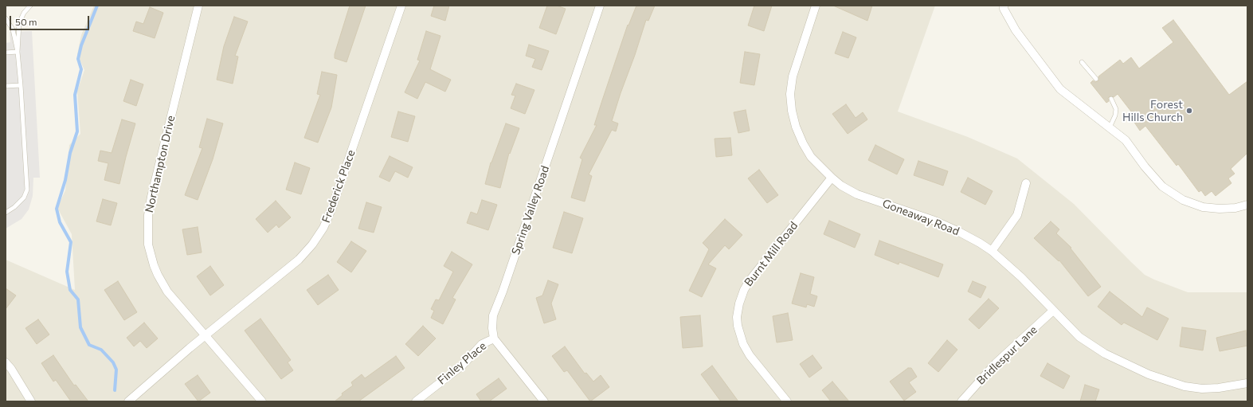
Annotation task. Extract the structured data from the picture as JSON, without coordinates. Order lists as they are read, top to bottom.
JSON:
{
  "streets": {
    "street": [
      "Northampton Drive",
      "Frederick Place",
      "Spring Valley Road",
      "Goneaway Road",
      "Burnt Mill Road",
      "Bridlespur Lane",
      "Finley Place"
    ]
  },
  "crossings": [
    ["Northampton Drive", "Frederick Place"],
    ["Spring Valley Road", "Finley Place"],
    ["Goneaway Road", "Burnt Mill Road"],
    ["Goneaway Road", "Bridlespur Lane"]
  ],
  "places": ["Forest Hills Church"],
  "scale_bar": "50 m"
}
